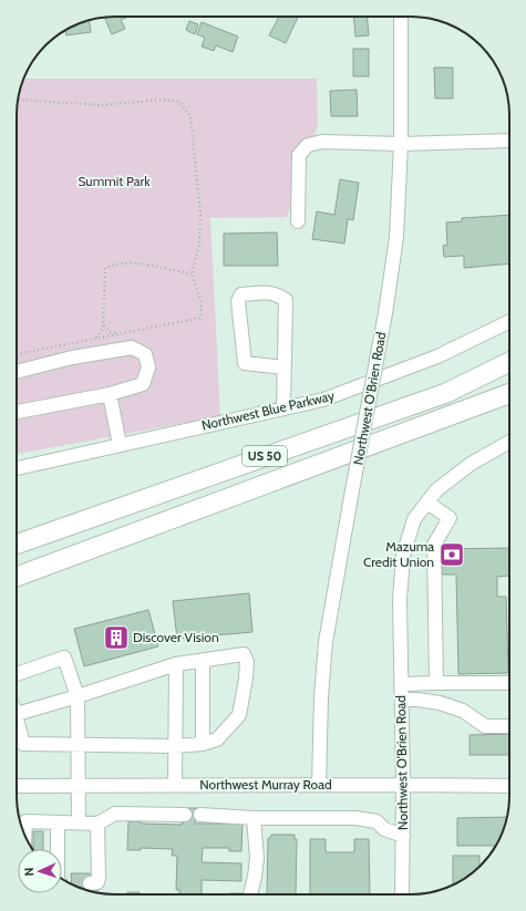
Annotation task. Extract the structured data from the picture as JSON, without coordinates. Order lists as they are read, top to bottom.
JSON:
{
  "streets": {
    "highway": ["US 50"],
    "street": ["Northwest O'Brien Road", "Northwest Blue Parkway", "Northwest Murray Road"]
  },
  "crossings": [
    ["Northwest O'Brien Road", "Northwest Murray Road"]
  ],
  "parks": ["Summit Park"],
  "places": {
    "bank": ["Mazuma Credit Union"],
    "building": ["Discover Vision"]
  },
  "north": "left"
}
